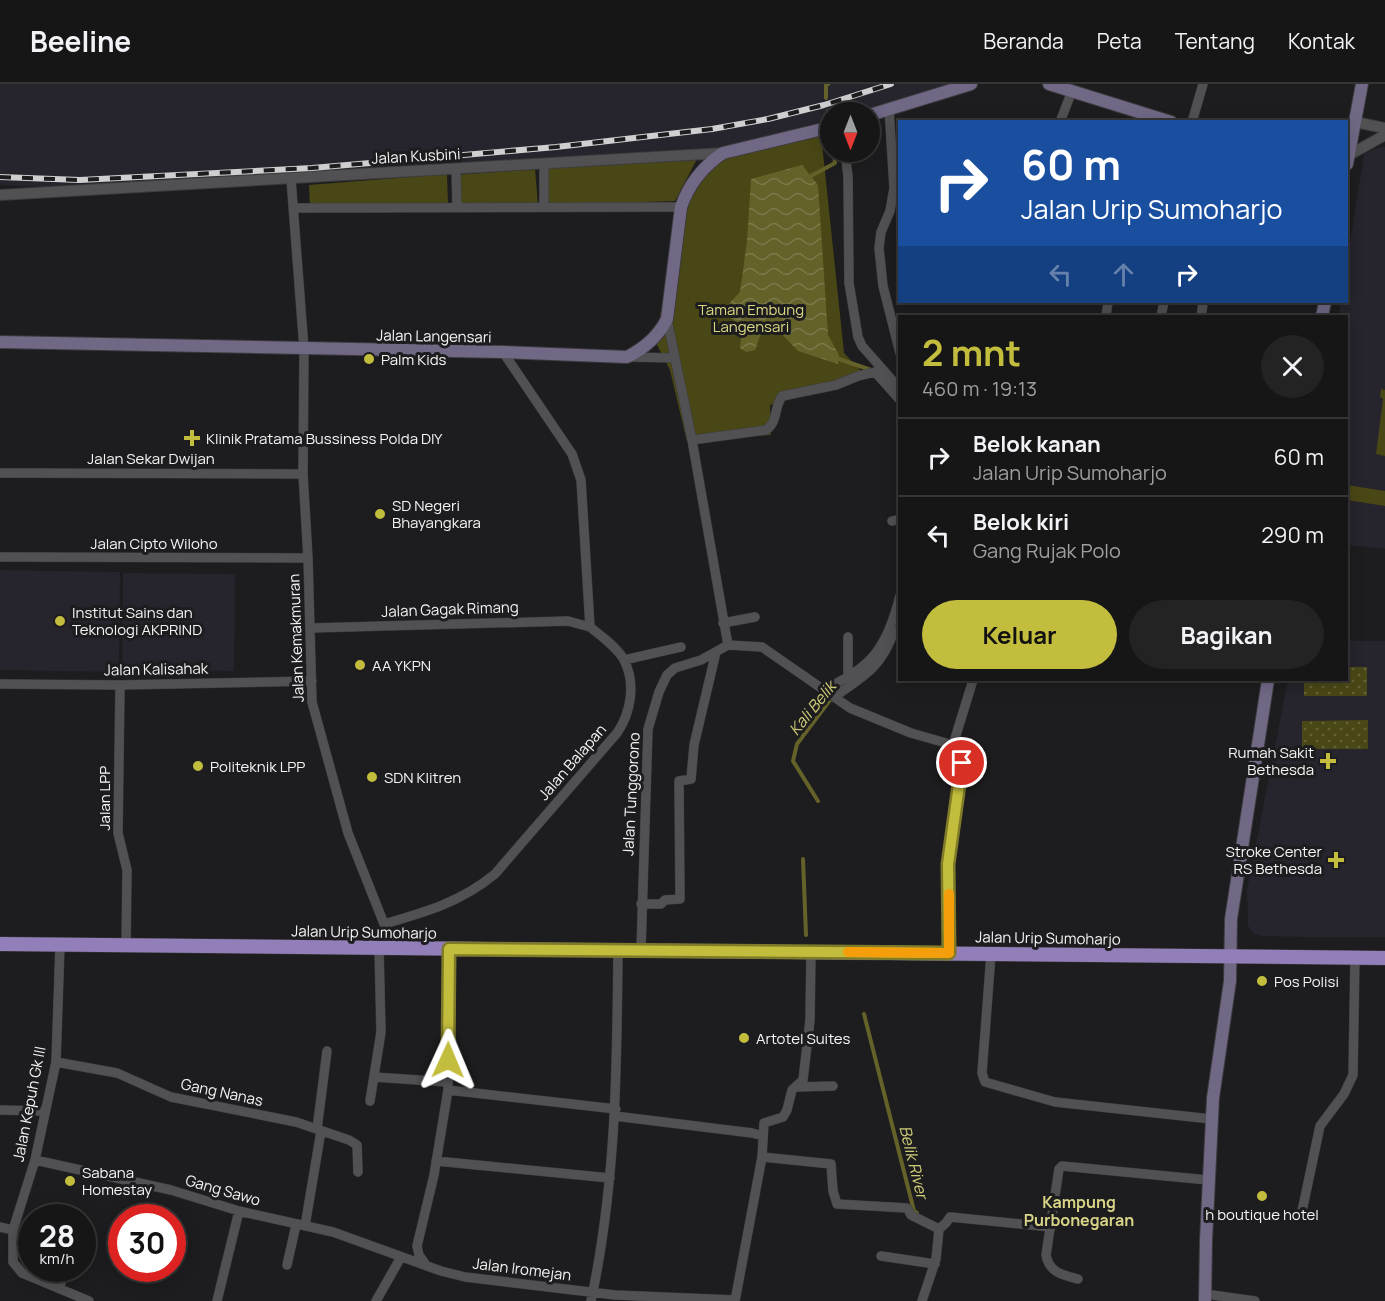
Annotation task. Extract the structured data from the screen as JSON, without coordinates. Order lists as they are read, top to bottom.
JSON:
{
  "streets": {
    "main road": ["Jalan Kusbini", "Jalan Langensari", "Jalan Urip Sumoharjo"],
    "street": [
      "Jalan Sekar Dwijan",
      "Jalan Cipto Wiloho",
      "Jalan Gagak Rimang",
      "Jalan Kemakmuran",
      "Jalan Kalisahak",
      "Jalan Balapan",
      "Jalan Tunggorono",
      "Jalan LPP",
      "Gang Nanas",
      "Jalan Kepuh Gk III",
      "Gang Sawo",
      "Jalan Iromejan"
    ]
  },
  "crossings": [
    ["Jalan Kusbini", "Jalan Kemakmuran"],
    ["Jalan Langensari", "Jalan Kemakmuran"],
    ["Jalan Sekar Dwijan", "Jalan Kemakmuran"],
    ["Jalan Cipto Wiloho", "Jalan Kemakmuran"],
    ["Jalan Gagak Rimang", "Jalan Kemakmuran"],
    ["Jalan Kemakmuran", "Jalan Kalisahak"],
    ["Jalan Kemakmuran", "Jalan Balapan"],
    ["Jalan Kemakmuran", "Jalan Urip Sumoharjo"],
    ["Jalan Kalisahak", "Jalan LPP"],
    ["Jalan Tunggorono", "Jalan Urip Sumoharjo"],
    ["Jalan LPP", "Jalan Urip Sumoharjo"],
    ["Jalan Urip Sumoharjo", "Jalan Kepuh Gk III"],
    ["Gang Nanas", "Jalan Kepuh Gk III"],
    ["Jalan Kepuh Gk III", "Gang Sawo"],
    ["Gang Sawo", "Jalan Iromejan"]
  ],
  "districts": ["Kampung Purbonegaran"],
  "water": ["Kali Belik", "Belik River"],
  "parks": ["Taman Embung Langensari"],
  "places": {
    "other": [
      "Palm Kids",
      "SD Negeri Bhayangkara",
      "Institut Sains dan Teknologi AKPRIND",
      "AA YKPN",
      "Politeknik LPP",
      "SDN Klitren",
      "Pos Polisi",
      "Artotel Suites",
      "Sabana Homestay",
      "h boutique hotel"
    ],
    "health": ["Klinik Pratama Bussiness Polda DIY", "Rumah Sakit Bethesda", "Stroke Center RS Bethesda"]
  },
  "north": "bottom",
  "page": {
    "header": "Beeline",
    "nav": [
      "Beranda",
      "Peta",
      "Tentang",
      "Kontak"
    ],
    "turn": ["60 m", "Jalan Urip Sumoharjo"],
    "heading": ["2 mnt", "460 m · 19:13"],
    "list": [
      {
        "name": "Belok kanan",
        "note": "Jalan Urip Sumoharjo",
        "value": "60 m"
      },
      {
        "name": "Belok kiri",
        "note": "Gang Rujak Polo",
        "value": "290 m"
      }
    ],
    "buttons": ["Keluar", "Bagikan"],
    "speed": "28 km/h",
    "limit": "30"
  }
}
